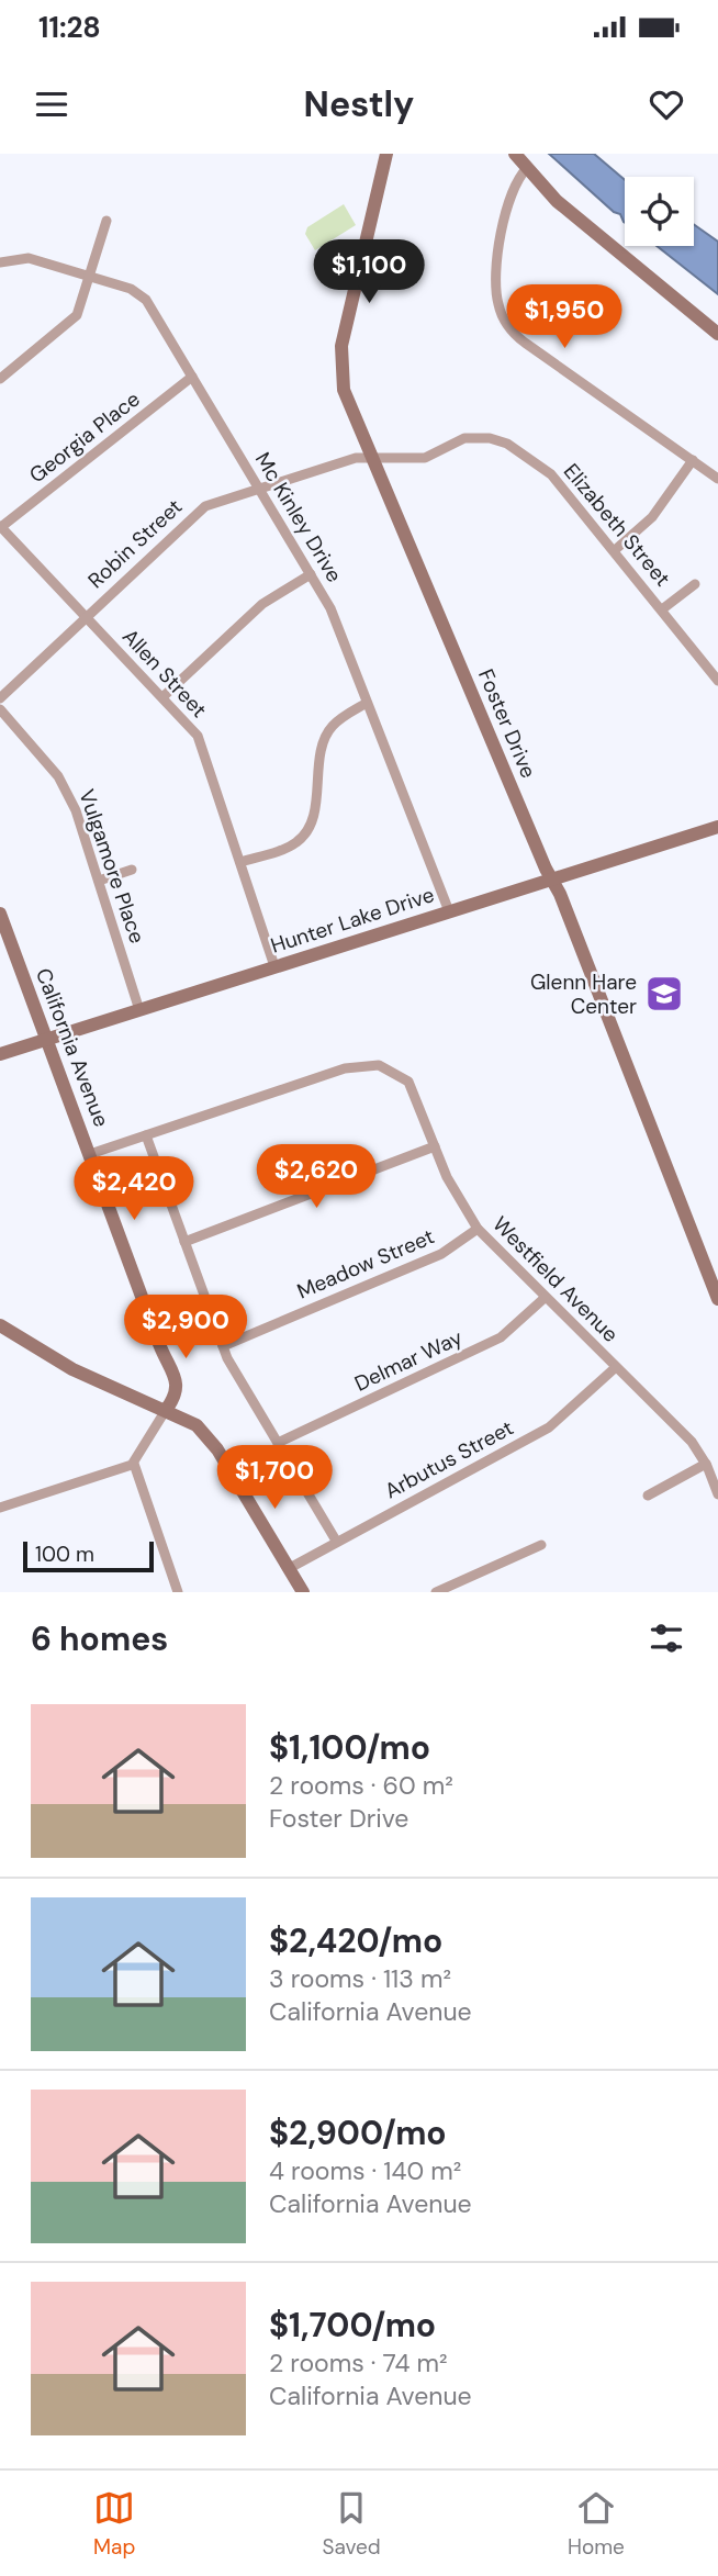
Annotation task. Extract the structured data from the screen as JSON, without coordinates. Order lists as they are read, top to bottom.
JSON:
{
  "streets": {
    "street": [
      "Georgia Place",
      "Mc Kinley Drive",
      "Elizabeth Street",
      "Robin Street",
      "Allen Street",
      "Foster Drive",
      "Vulgamore Place",
      "Hunter Lake Drive",
      "California Avenue",
      "Meadow Street",
      "Westfield Avenue",
      "Delmar Way",
      "Arbutus Street"
    ]
  },
  "crossings": [
    ["Georgia Place", "Mc Kinley Drive"],
    ["Georgia Place", "Allen Street"],
    ["Mc Kinley Drive", "Robin Street"],
    ["Mc Kinley Drive", "Hunter Lake Drive"],
    ["Elizabeth Street", "Robin Street"],
    ["Elizabeth Street", "Foster Drive"],
    ["Robin Street", "Allen Street"],
    ["Robin Street", "Foster Drive"],
    ["Allen Street", "Hunter Lake Drive"],
    ["Foster Drive", "Hunter Lake Drive"],
    ["Vulgamore Place", "Hunter Lake Drive"],
    ["Hunter Lake Drive", "California Avenue"],
    ["California Avenue", "Westfield Avenue"],
    ["Meadow Street", "Westfield Avenue"],
    ["Westfield Avenue", "Delmar Way"],
    ["Westfield Avenue", "Arbutus Street"]
  ],
  "places": {
    "school or university": ["Glenn Hare Center"]
  },
  "scale_bar": "100 m",
  "page": {
    "status": "11:28",
    "header": "Nestly",
    "price": [
      "$1,100",
      "$1,950",
      "$2,620",
      "$2,420",
      "$2,900",
      "$1,700"
    ],
    "scale": "100 m",
    "heading": "6 homes",
    "list": [
      {
        "name": "$1,100/mo",
        "note": "2 rooms · 60 m² · Foster Drive"
      },
      {
        "name": "$2,420/mo",
        "note": "3 rooms · 113 m² · California Avenue"
      },
      {
        "name": "$2,900/mo",
        "note": "4 rooms · 140 m² · California Avenue"
      },
      {
        "name": "$1,700/mo",
        "note": "2 rooms · 74 m² · California Avenue"
      }
    ],
    "tabs": ["Map", "Saved", "Home"]
  }
}
